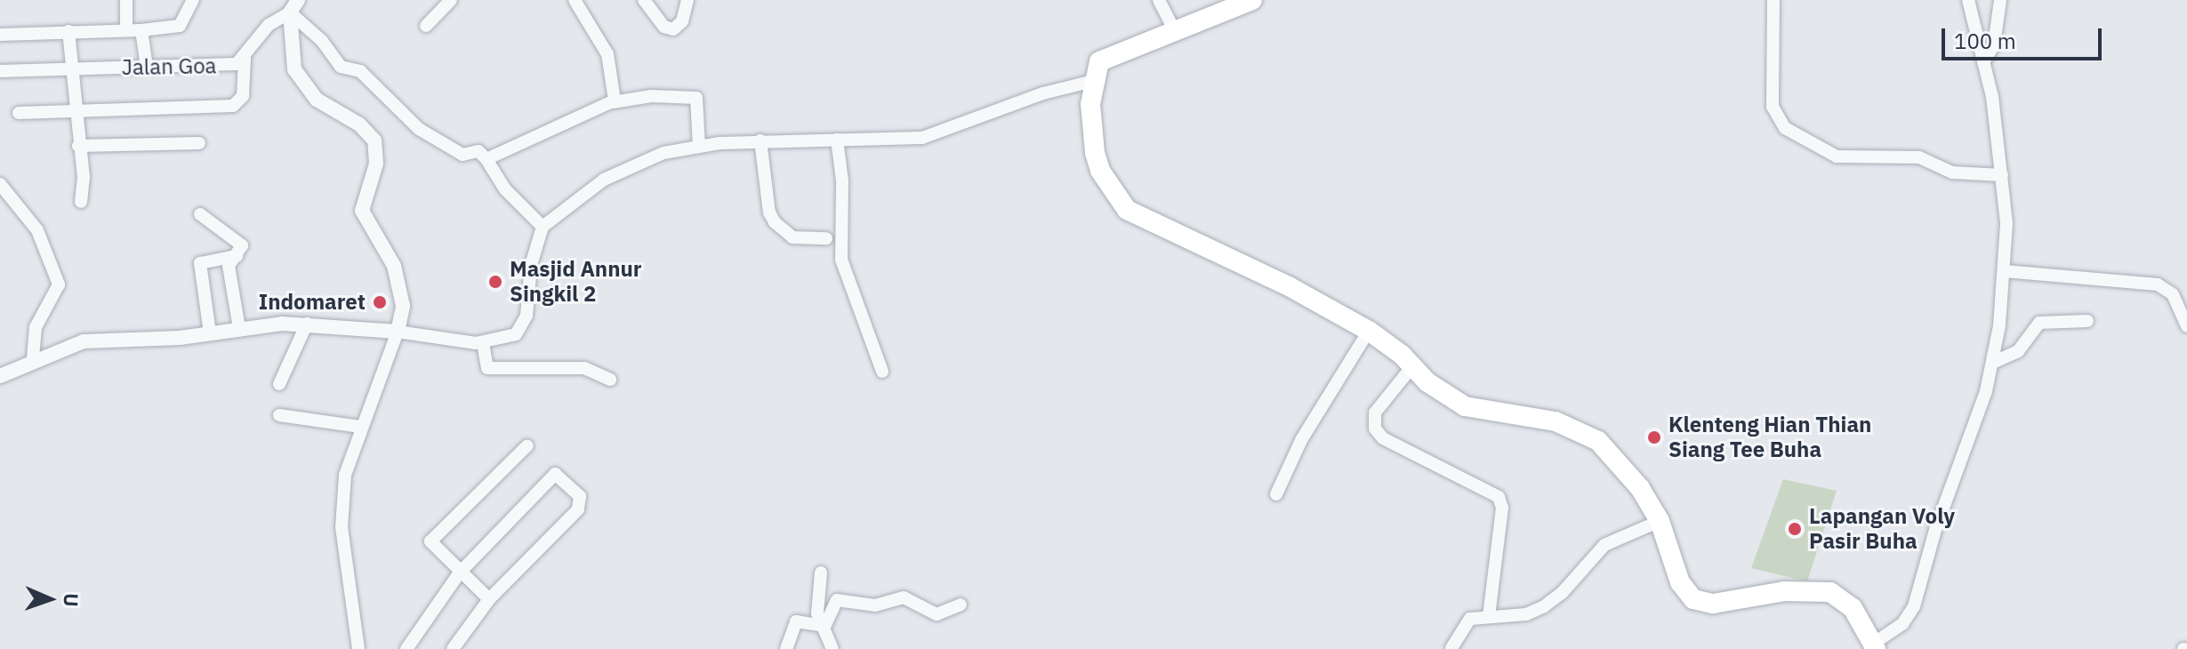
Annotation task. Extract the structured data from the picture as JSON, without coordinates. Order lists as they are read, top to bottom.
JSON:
{
  "streets": {
    "street": ["Jalan Goa"]
  },
  "places": [
    "Masjid Annur Singkil 2",
    "Indomaret",
    "Klenteng Hian Thian Siang Tee Buha",
    "Lapangan Voly Pasir Buha"
  ],
  "scale_bar": "100 m",
  "north": "right"
}
